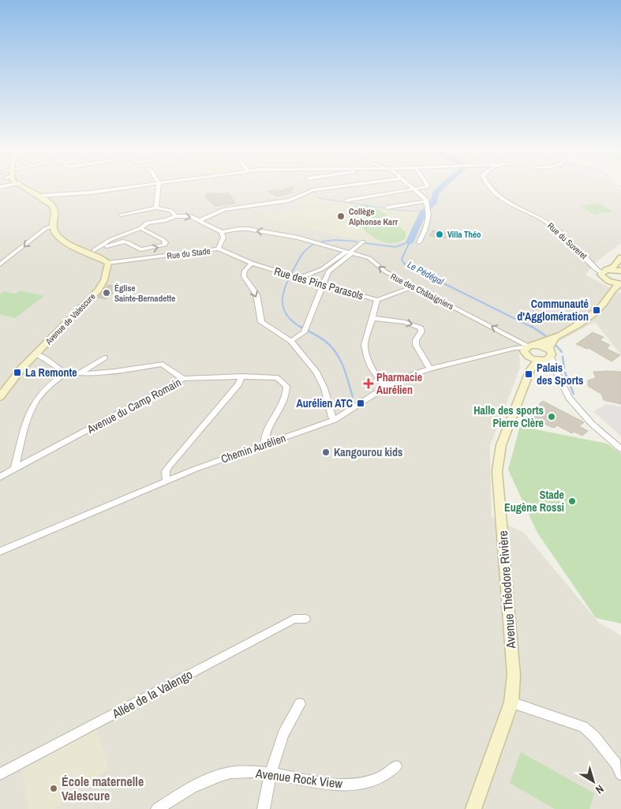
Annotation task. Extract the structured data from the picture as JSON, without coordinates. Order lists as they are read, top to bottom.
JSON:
{
  "streets": {
    "main road": ["Avenue de Valescure", "Avenue Théodore Rivière"],
    "street": [
      "Rue du Suveret",
      "Rue du Stade",
      "Rue des Pins Parasols",
      "Rue des Châtaigniers",
      "Avenue du Camp Romain",
      "Chemin Aurélien",
      "Allée de la Valengo",
      "Avenue Rock View"
    ]
  },
  "crossings": [
    ["Rue du Stade", "Rue des Pins Parasols"],
    ["Rue du Stade", "Rue des Châtaigniers"],
    ["Rue du Stade", "Avenue de Valescure"],
    ["Rue des Pins Parasols", "Chemin Aurélien"],
    ["Rue des Châtaigniers", "Chemin Aurélien"],
    ["Rue des Châtaigniers", "Avenue Théodore Rivière"],
    ["Avenue du Camp Romain", "Chemin Aurélien"],
    ["Chemin Aurélien", "Avenue Théodore Rivière"]
  ],
  "one_way": ["Rue des Châtaigniers"],
  "water": ["Le Pédégal"],
  "places": {
    "other": [
      "Collège Alphonse Karr",
      "Villa Théo",
      "Église Sainte-Bernadette",
      "Halle des sports Pierre Clère",
      "Kangourou kids",
      "Stade Eugène Rossi",
      "École maternelle Valescure"
    ],
    "transit": [
      "Communauté d'Agglomération",
      "La Remonte",
      "Palais des Sports",
      "Aurélien ATC"
    ],
    "health": ["Pharmacie Aurélien"]
  },
  "north": "bottom right"
}
